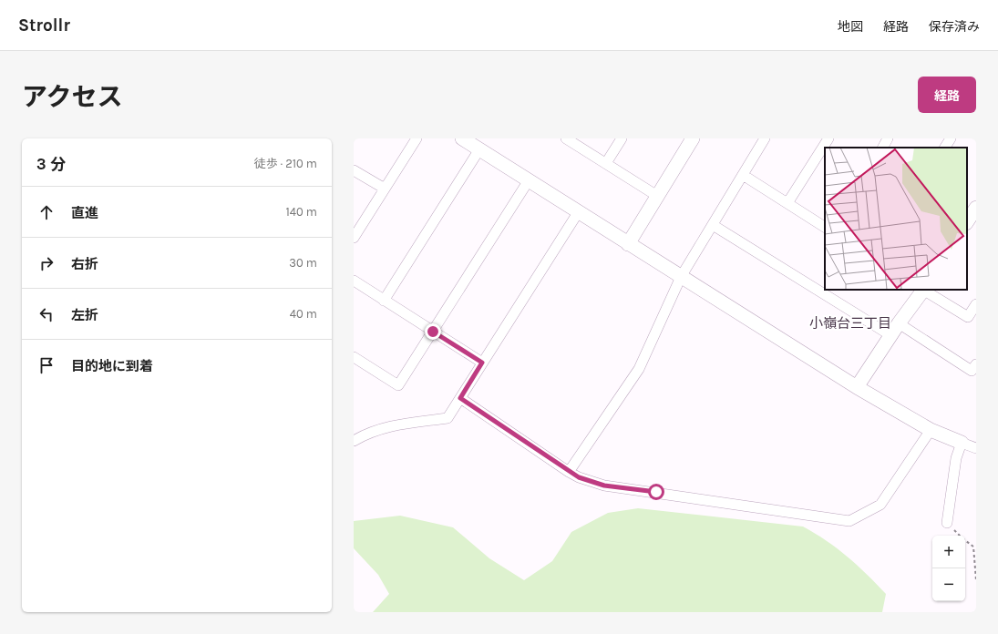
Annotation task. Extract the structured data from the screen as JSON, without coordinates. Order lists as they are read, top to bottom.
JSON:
{
  "districts": ["小嶺台三丁目"],
  "page": {
    "header": "Strollr",
    "nav": ["地図", "経路", "保存済み"],
    "title": "アクセス",
    "buttons": "経路",
    "heading": ["3 分", "徒歩 · 210 m"],
    "list": [
      ["直進", "140 m"],
      ["右折", "30 m"],
      ["左折", "40 m"],
      "目的地に到着"
    ],
    "map_buttons": ["+", "−"]
  }
}
